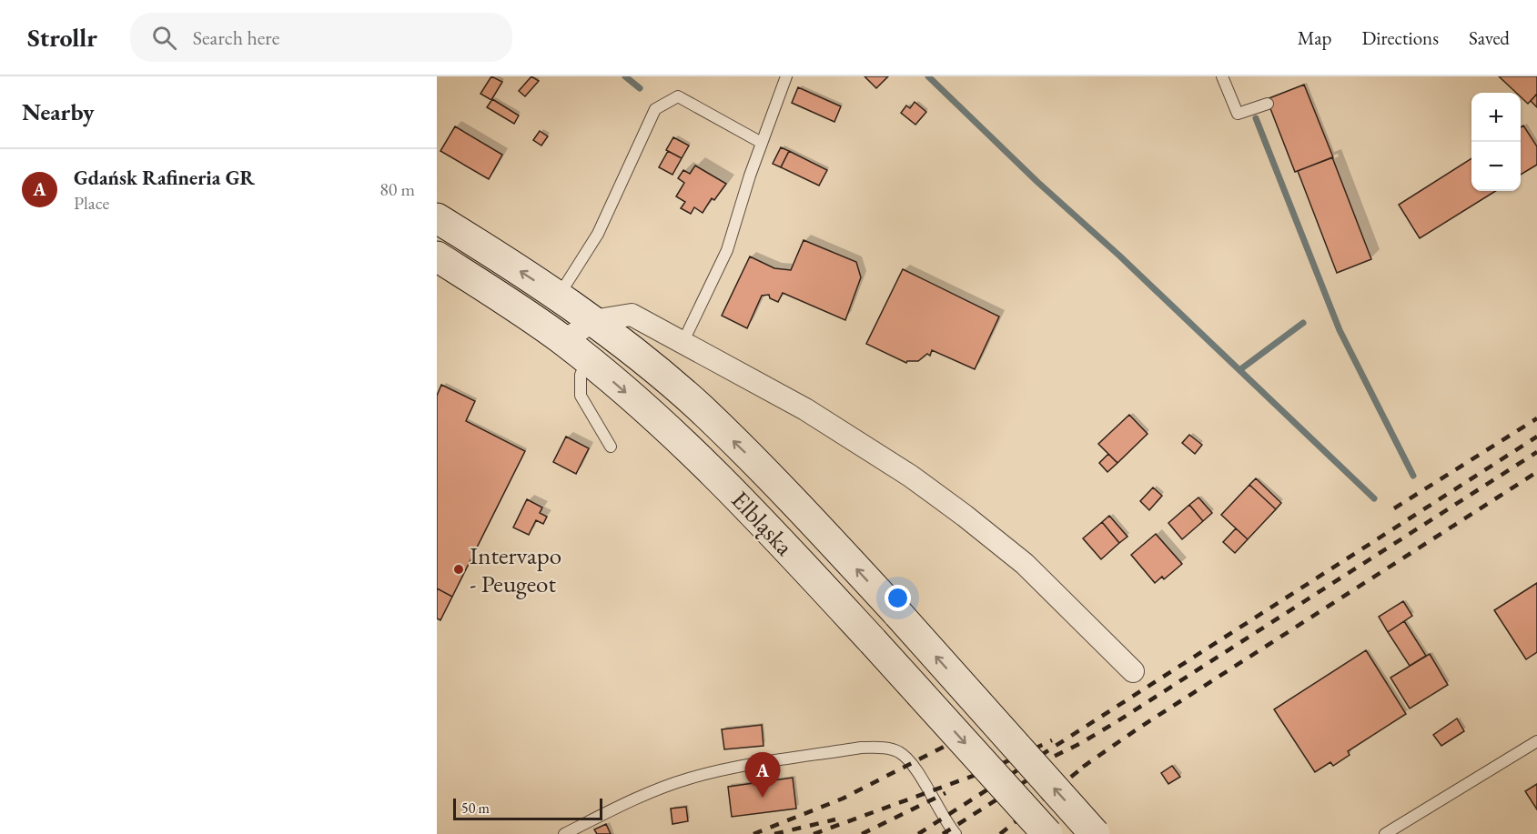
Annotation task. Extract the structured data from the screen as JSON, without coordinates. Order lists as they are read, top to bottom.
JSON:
{
  "streets": {
    "main road": ["Elbląska"]
  },
  "places": ["Intervapo - Peugeot"],
  "scale_bar": "50 m",
  "page": {
    "header": "Strollr",
    "search": "Search here",
    "nav": ["Map", "Directions", "Saved"],
    "heading": "Nearby",
    "map_buttons": ["+", "−"],
    "list": [
      {
        "mark": "A",
        "name": "Gdańsk Rafineria GR",
        "note": "Place",
        "value": "80 m"
      }
    ],
    "pins": "A",
    "scale": "50 m"
  }
}
